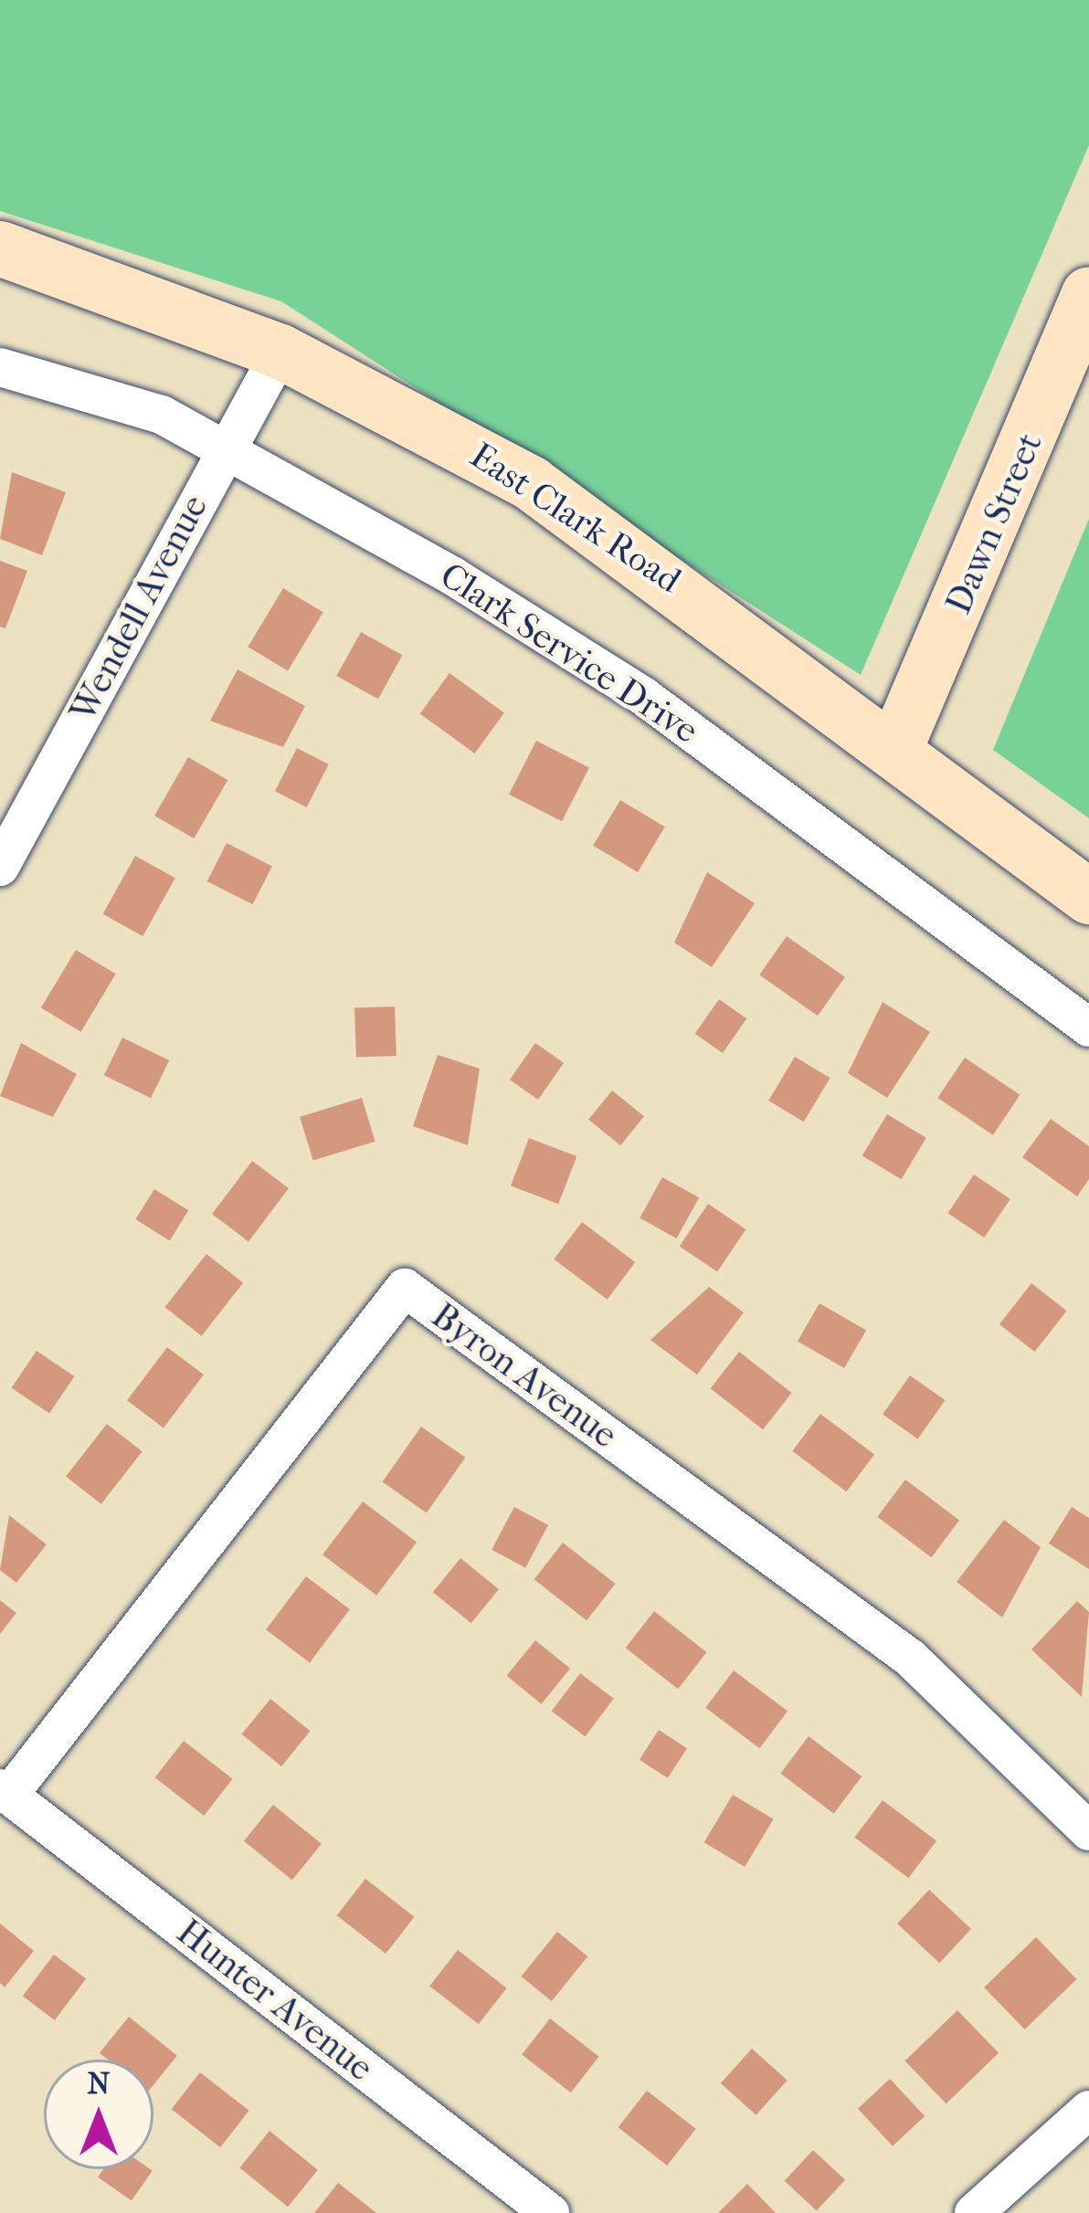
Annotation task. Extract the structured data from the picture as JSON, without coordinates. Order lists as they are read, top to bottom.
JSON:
{
  "streets": {
    "main road": ["East Clark Road", "Dawn Street"],
    "street": [
      "Wendell Avenue",
      "Clark Service Drive",
      "Byron Avenue",
      "Hunter Avenue"
    ]
  },
  "crossings": [
    ["East Clark Road", "Dawn Street"],
    ["East Clark Road", "Wendell Avenue"],
    ["Wendell Avenue", "Clark Service Drive"],
    ["Byron Avenue", "Hunter Avenue"]
  ],
  "north": "top"
}
